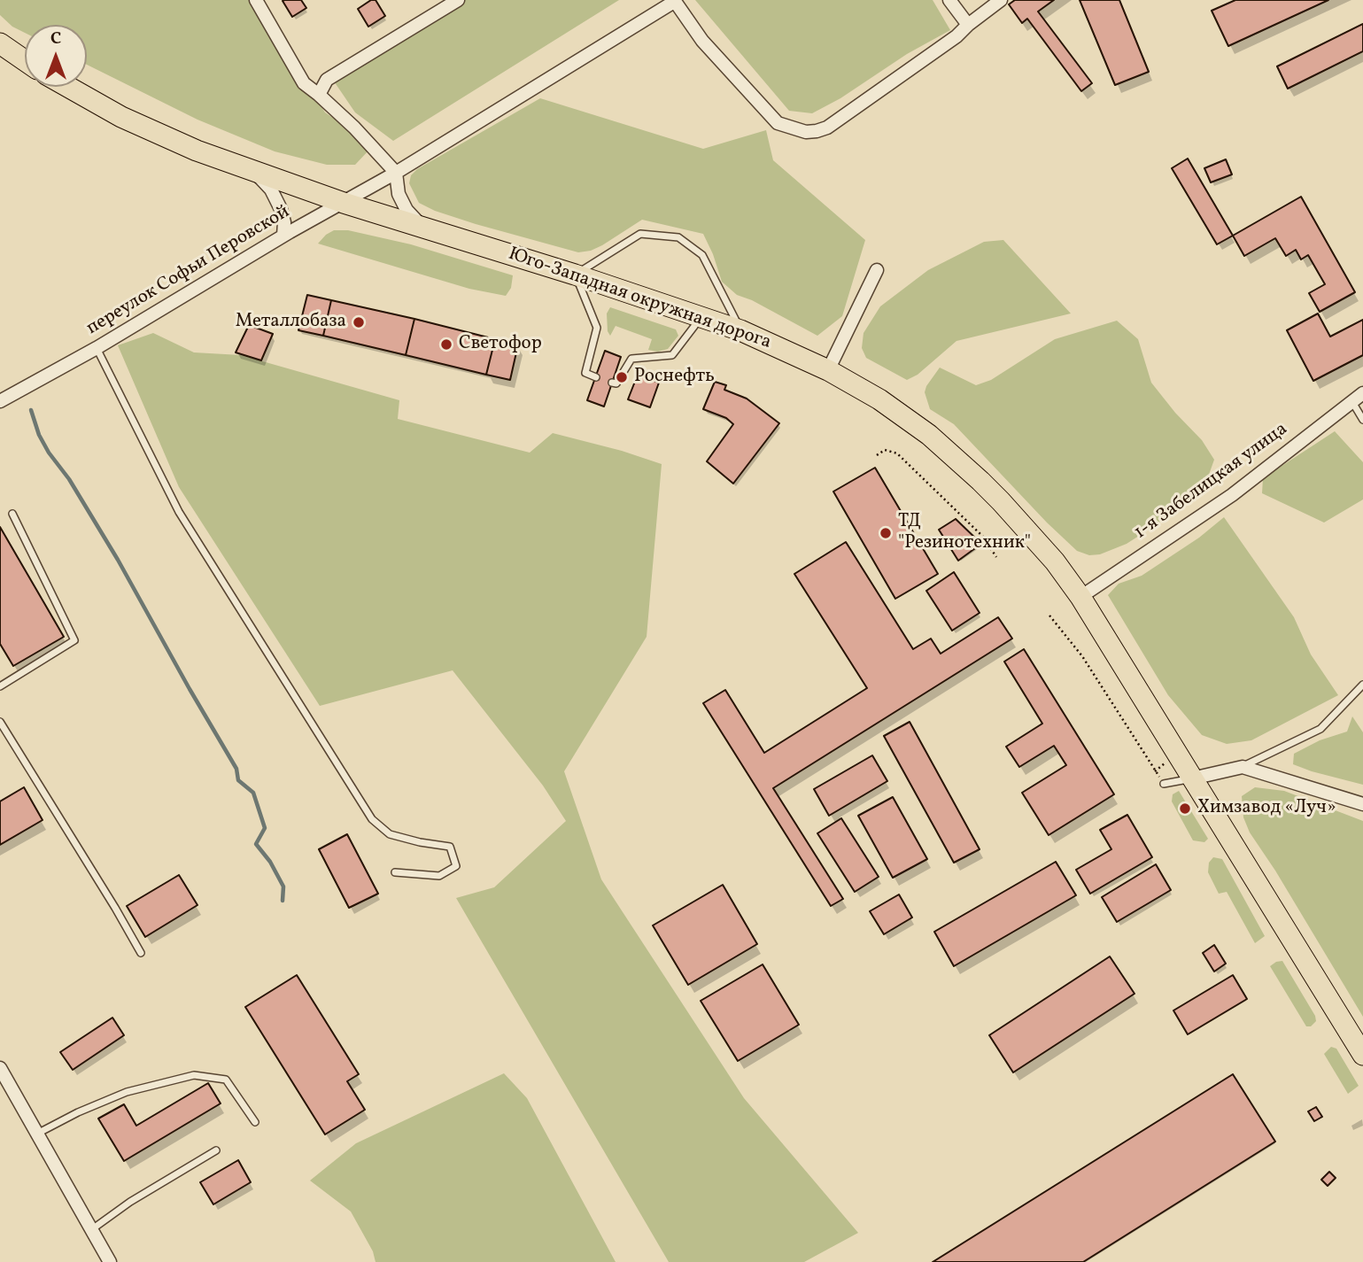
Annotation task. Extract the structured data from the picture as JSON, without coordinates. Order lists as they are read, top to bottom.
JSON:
{
  "streets": {
    "highway": ["Юго-Западная окружная дорога"],
    "street": ["переулок Софьи Перовской", "1-я Забелицкая улица"]
  },
  "crossings": [
    ["переулок Софьи Перовской", "Юго-Западная окружная дорога"],
    ["Юго-Западная окружная дорога", "1-я Забелицкая улица"]
  ],
  "places": [
    "Металлобаза",
    "Светофор",
    "Роснефть",
    "ТД \"Резинотехник\"",
    "Химзавод «Луч»"
  ],
  "north": "top"
}
